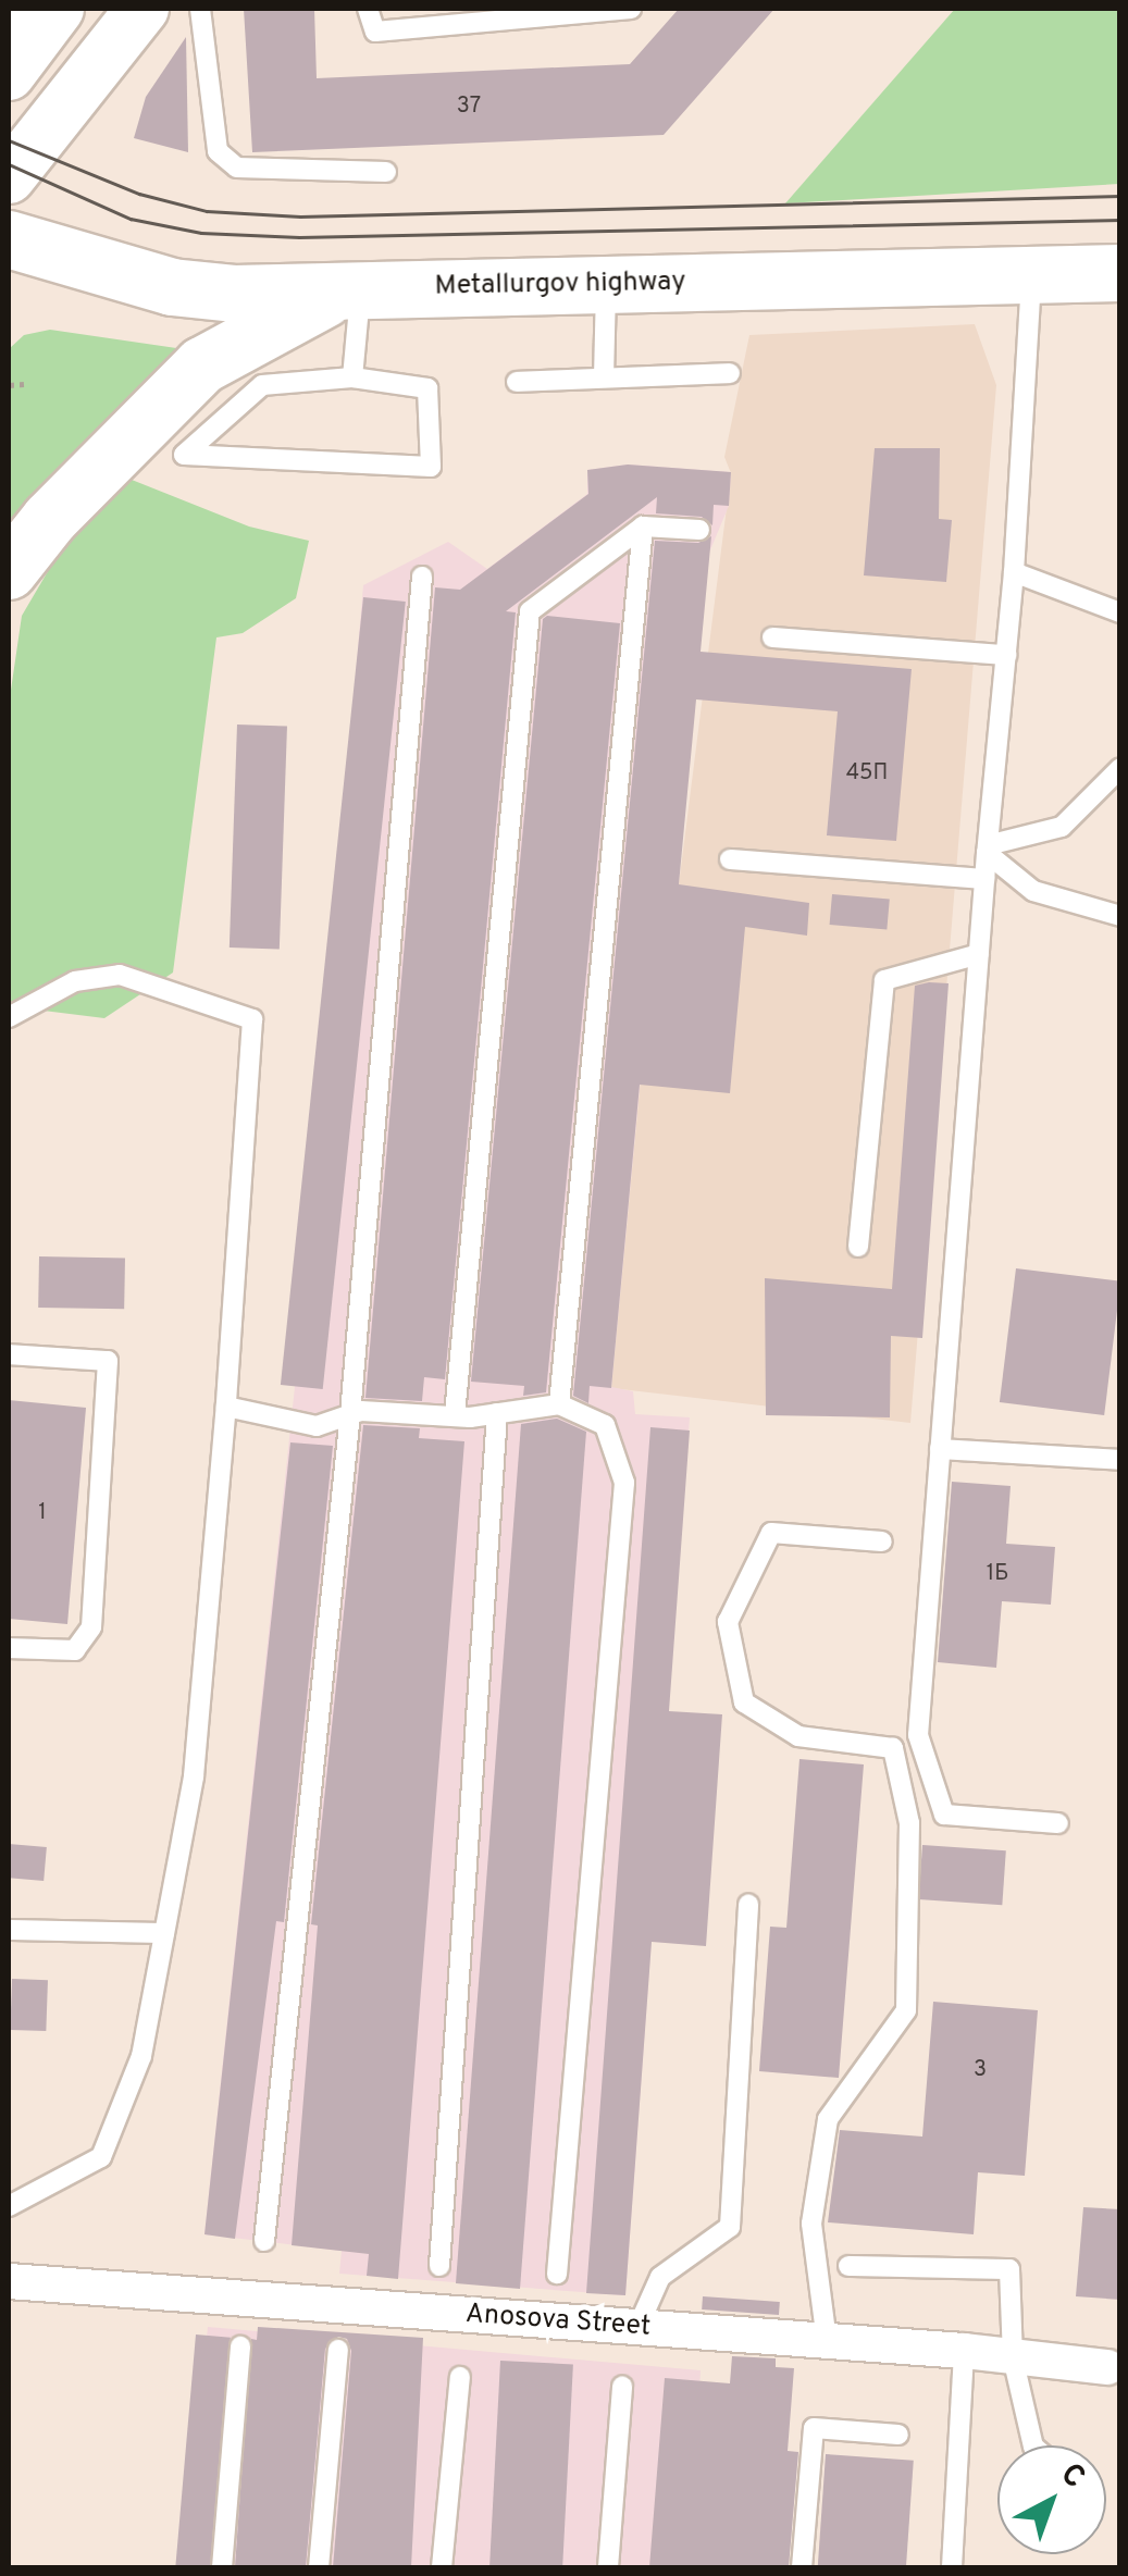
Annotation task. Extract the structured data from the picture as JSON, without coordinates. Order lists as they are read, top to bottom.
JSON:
{
  "streets": {
    "main road": ["Metallurgov highway"],
    "street": ["Anosova Street"]
  },
  "house_numbers": [
    "37",
    "45П",
    "1",
    "1Б",
    "3"
  ],
  "north": "top right"
}
